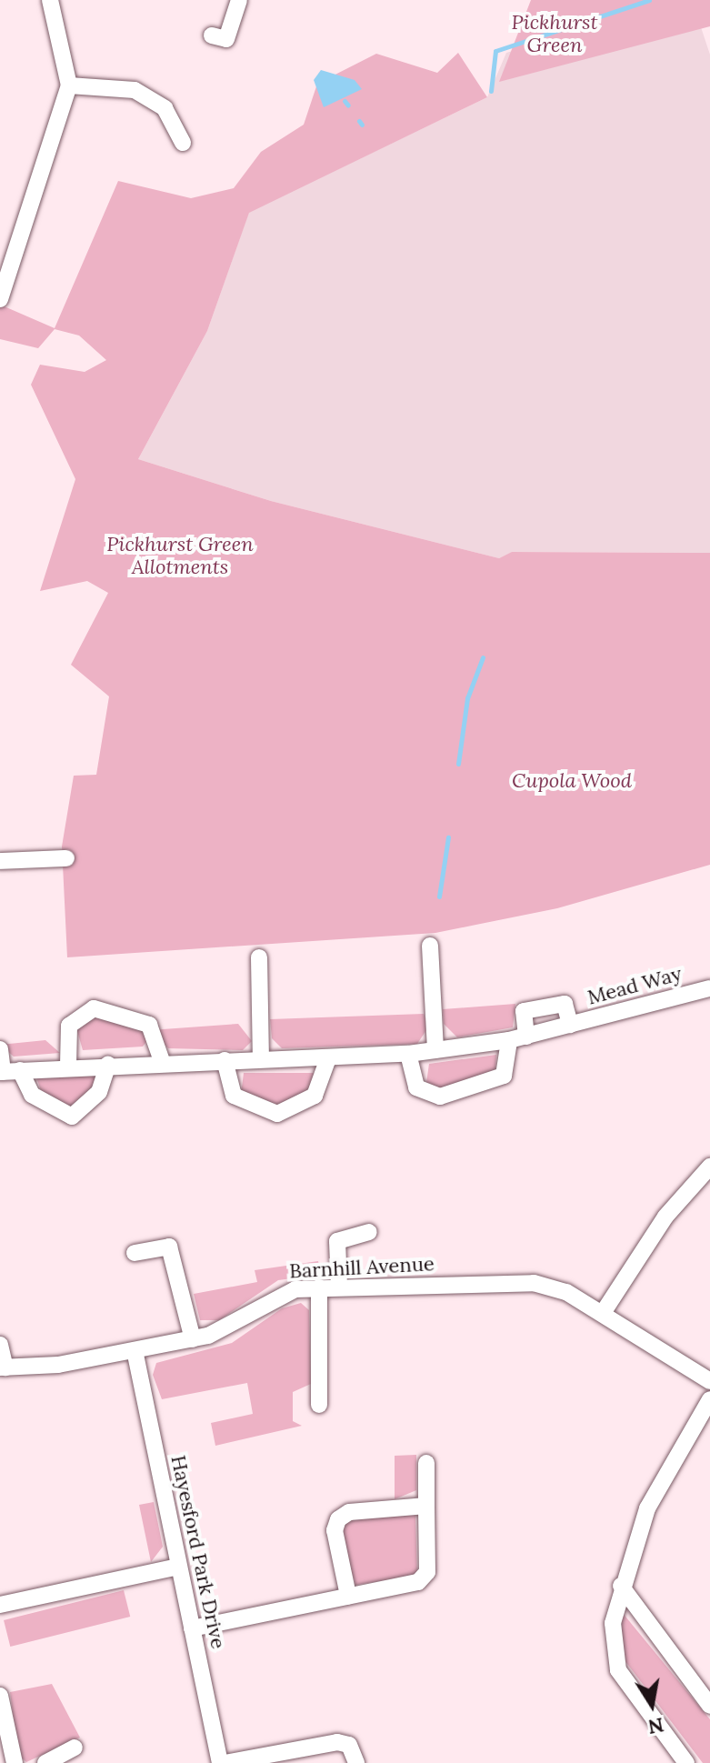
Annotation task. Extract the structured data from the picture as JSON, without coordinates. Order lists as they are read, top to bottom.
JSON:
{
  "streets": {
    "street": ["Mead Way", "Barnhill Avenue", "Hayesford Park Drive"]
  },
  "crossings": [
    ["Barnhill Avenue", "Hayesford Park Drive"]
  ],
  "parks": ["Pickhurst Green", "Pickhurst Green Allotments", "Cupola Wood"],
  "north": "bottom"
}
